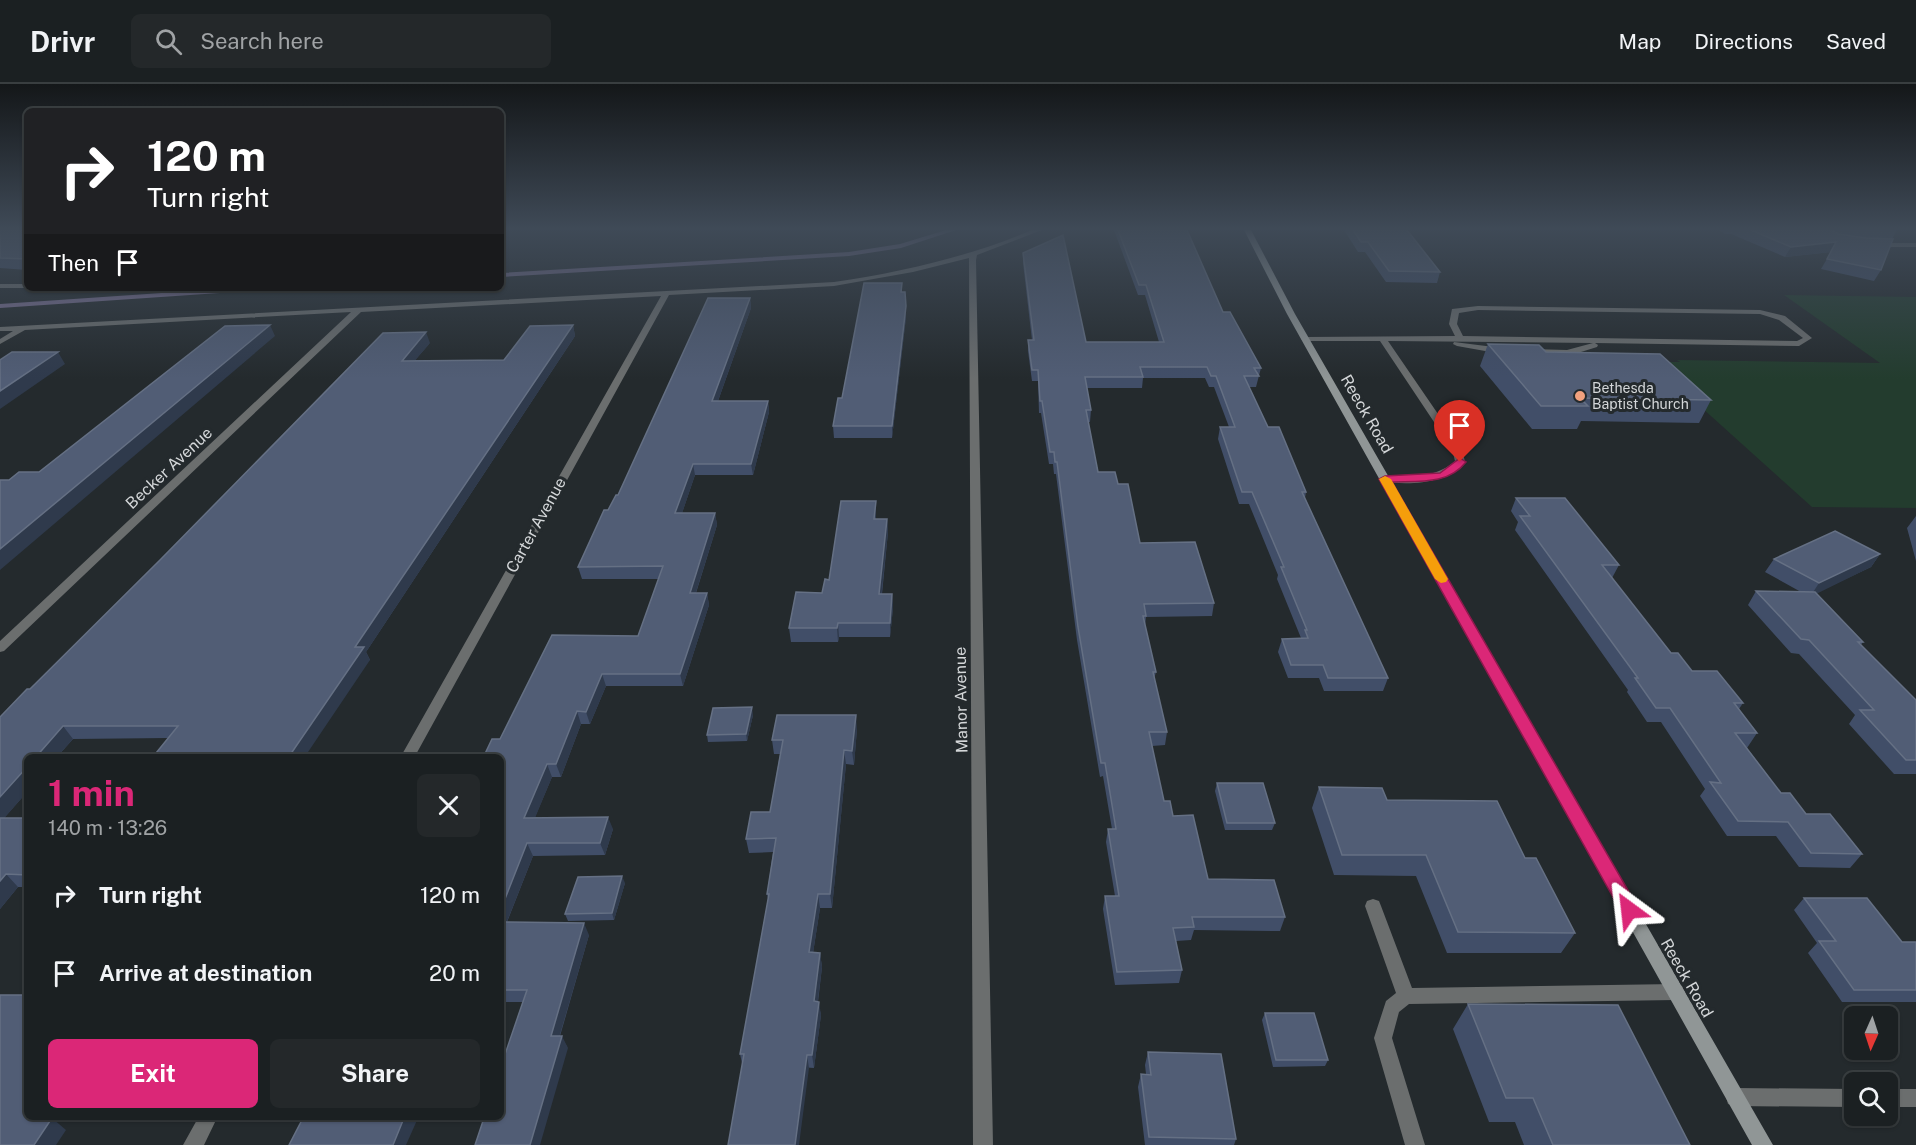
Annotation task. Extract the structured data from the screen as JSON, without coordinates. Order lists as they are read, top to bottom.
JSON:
{
  "streets": {
    "street": [
      "Reeck Road",
      "Becker Avenue",
      "Carter Avenue",
      "Manor Avenue"
    ]
  },
  "places": ["Bethesda Baptist Church"],
  "north": "bottom",
  "page": {
    "header": "Drivr",
    "search": "Search here",
    "nav": ["Map", "Directions", "Saved"],
    "turn": ["120 m", "Turn right"],
    "then": "Then",
    "heading": ["1 min", "140 m · 13:26"],
    "list": [
      {
        "name": "Turn right",
        "value": "120 m"
      },
      {
        "name": "Arrive at destination",
        "value": "20 m"
      }
    ],
    "buttons": ["Exit", "Share"]
  }
}
